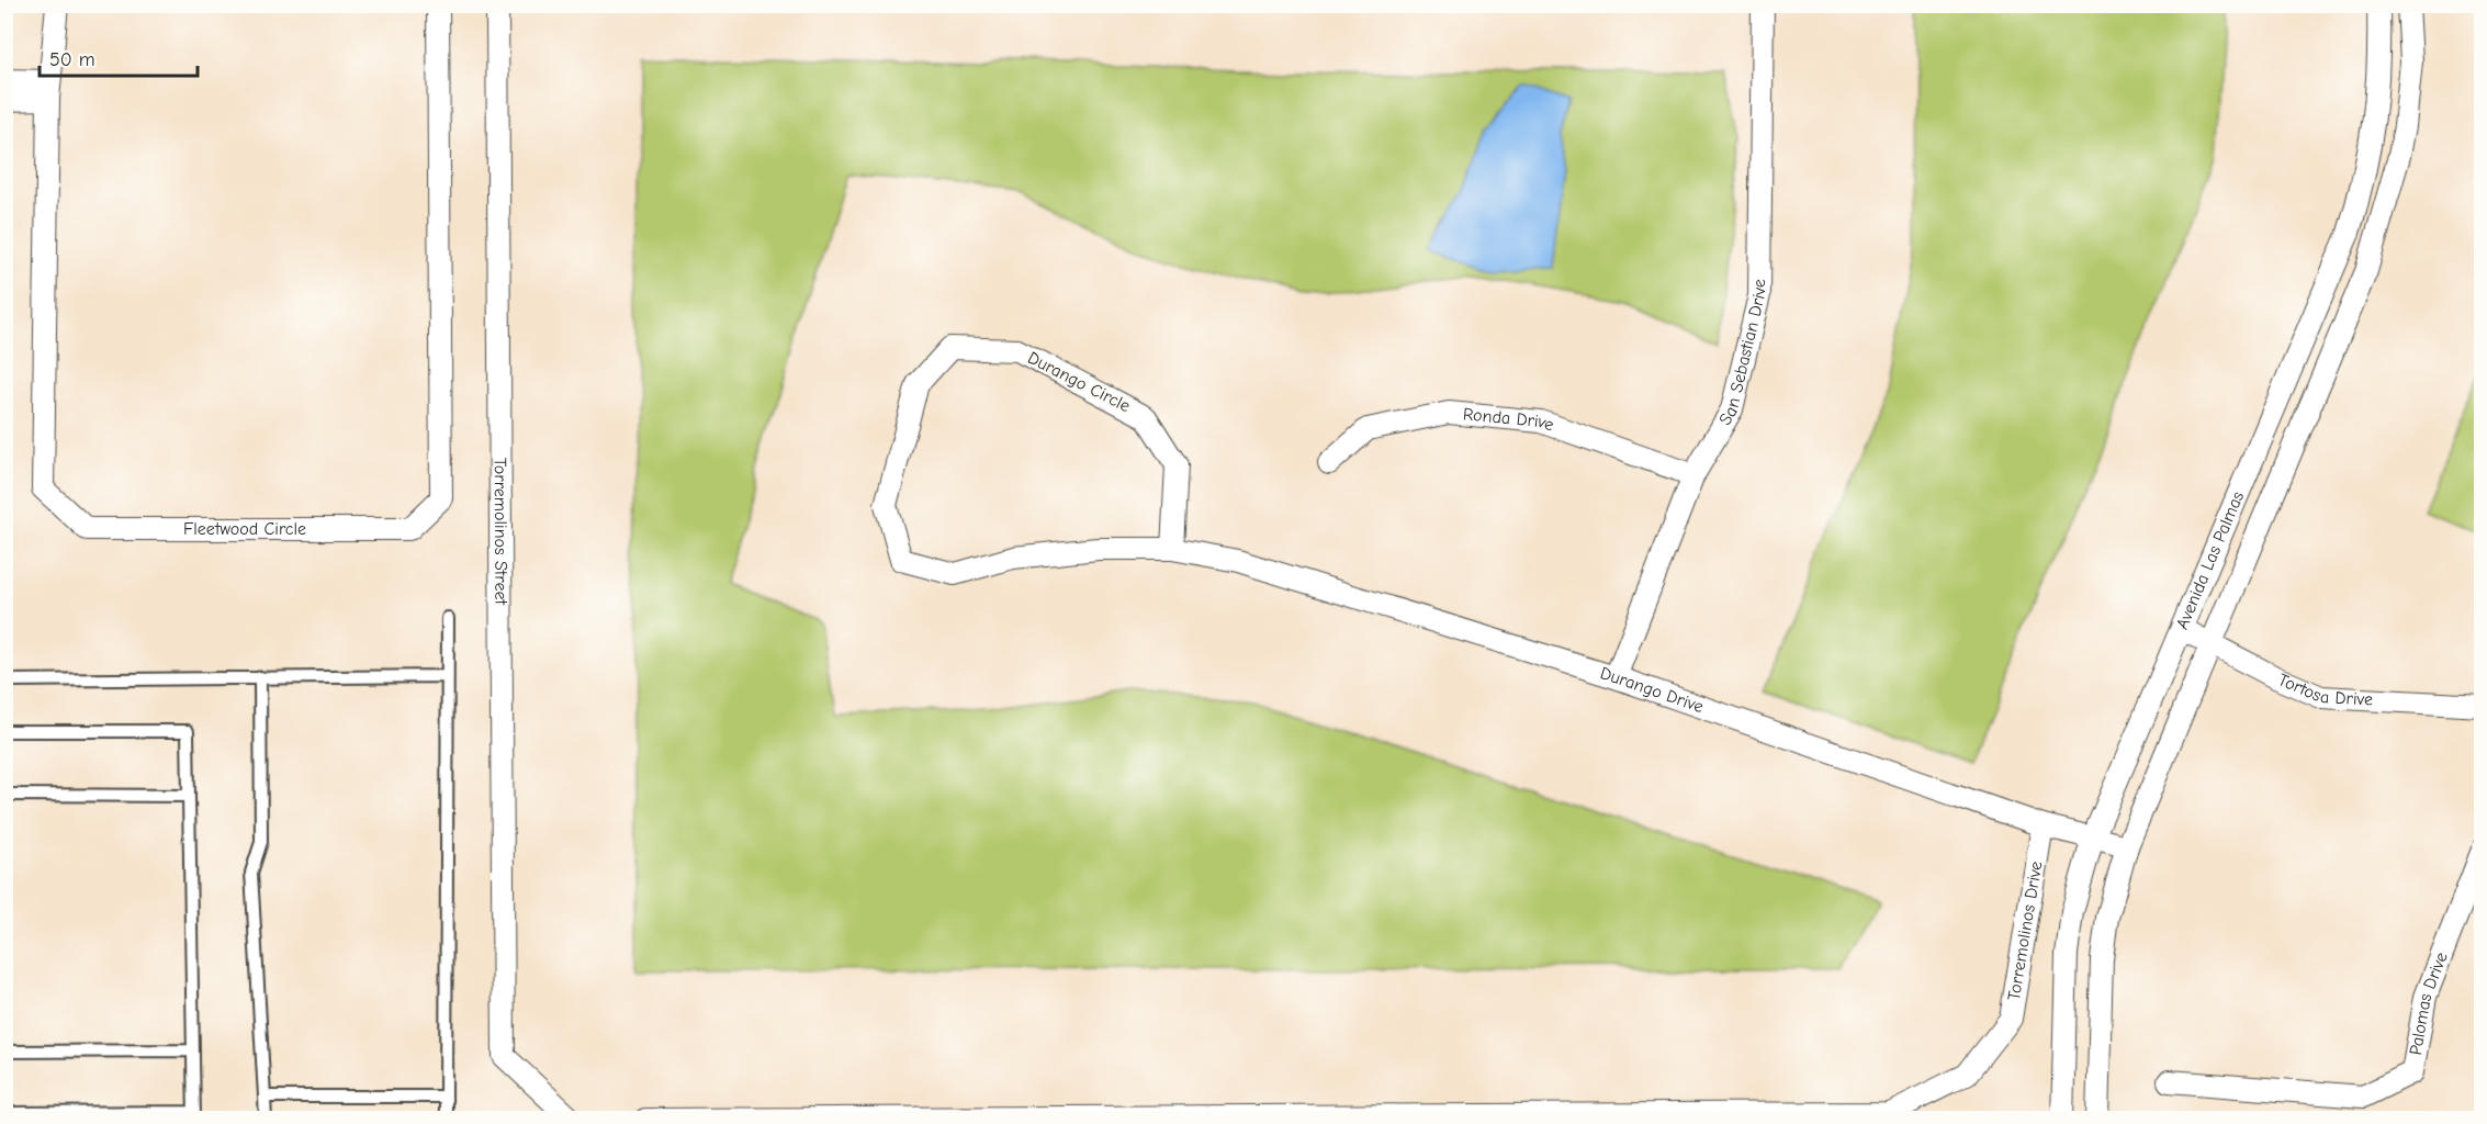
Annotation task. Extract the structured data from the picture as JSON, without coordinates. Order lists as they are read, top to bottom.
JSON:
{
  "streets": {
    "street": [
      "San Sebastian Drive",
      "Durango Circle",
      "Ronda Drive",
      "Fleetwood Circle",
      "Torremolinos Street",
      "Avenida Las Palmas",
      "Tortosa Drive",
      "Durango Drive",
      "Torremolinos Drive",
      "Palomas Drive"
    ]
  },
  "crossings": [
    ["San Sebastian Drive", "Ronda Drive"],
    ["San Sebastian Drive", "Durango Drive"],
    ["Durango Circle", "Durango Drive"],
    ["Avenida Las Palmas", "Tortosa Drive"],
    ["Avenida Las Palmas", "Durango Drive"],
    ["Durango Drive", "Torremolinos Drive"]
  ],
  "scale_bar": "50 m"
}
